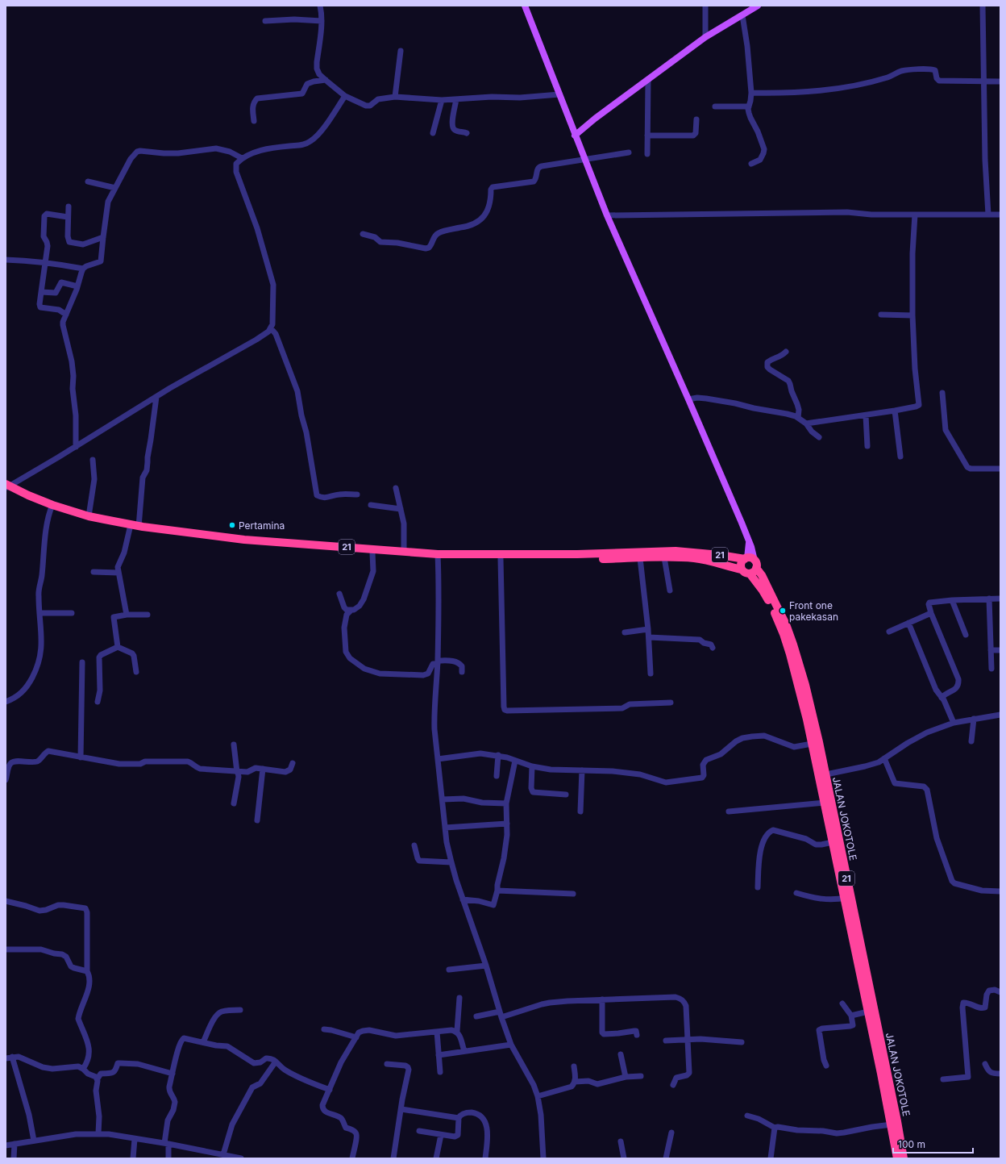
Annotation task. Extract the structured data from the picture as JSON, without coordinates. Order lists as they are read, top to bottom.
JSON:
{
  "streets": {
    "highway": ["21", "JALAN JOKOTOLE"]
  },
  "crossings": [
    ["21", "JALAN JOKOTOLE"]
  ],
  "places": ["Pertamina", "Front one pakekasan"],
  "scale_bar": "100 m"
}
